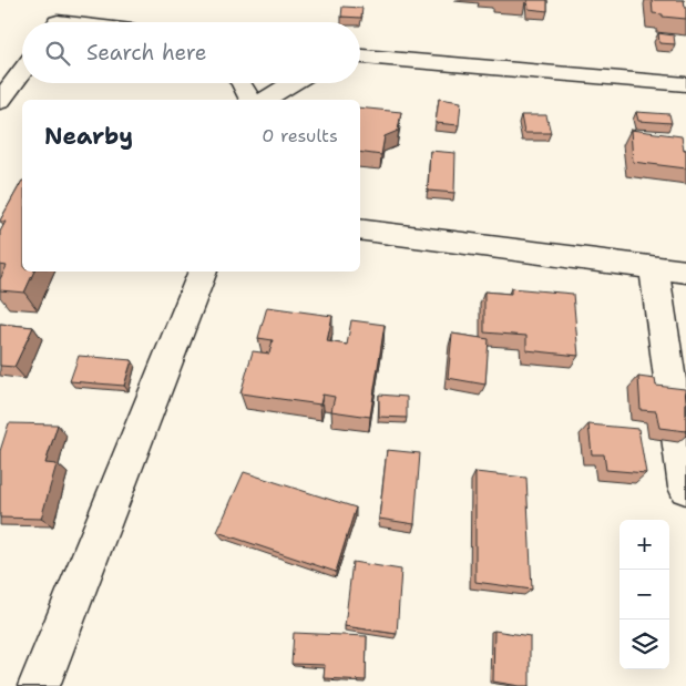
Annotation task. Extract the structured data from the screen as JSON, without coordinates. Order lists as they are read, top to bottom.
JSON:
{
  "page": {
    "search": "Search here",
    "heading": ["Nearby", "0 results"],
    "map_buttons": ["+", "−"]
  }
}
